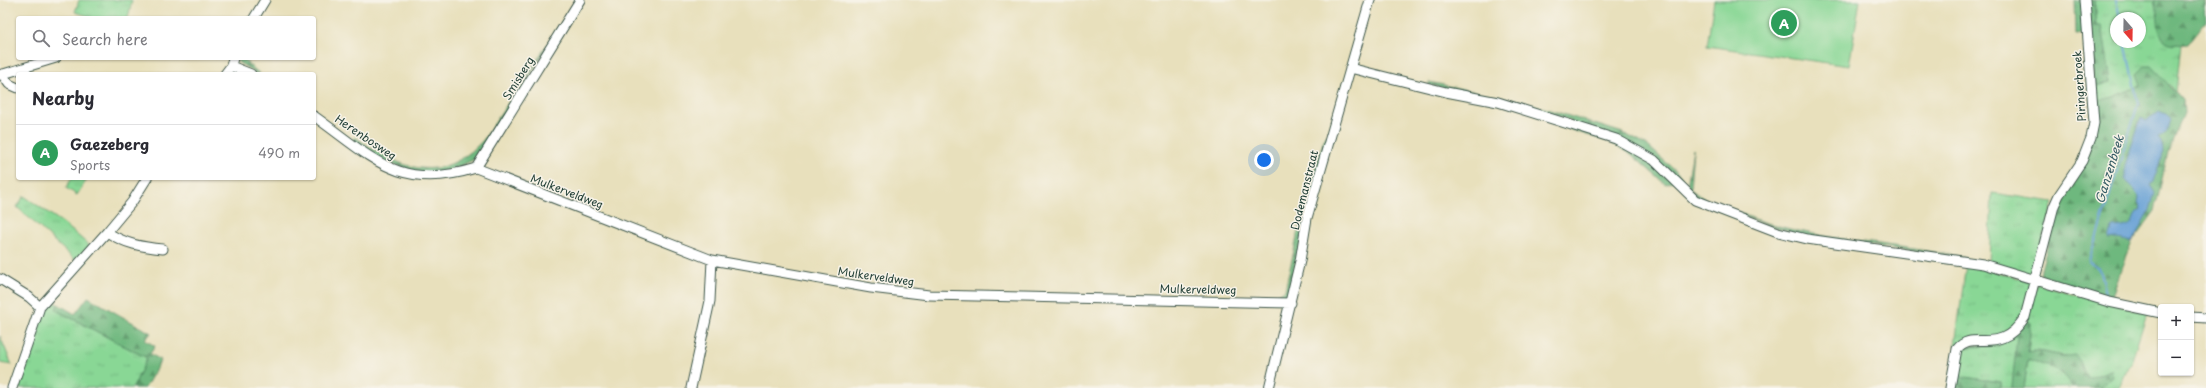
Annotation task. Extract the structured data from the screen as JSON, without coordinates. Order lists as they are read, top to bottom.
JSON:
{
  "streets": {
    "street": [
      "Smisberg",
      "Piringerbroek",
      "Herenbosweg",
      "Dodemanstraat",
      "Mulkerveldweg"
    ]
  },
  "crossings": [
    ["Smisberg", "Herenbosweg"],
    ["Smisberg", "Mulkerveldweg"],
    ["Herenbosweg", "Mulkerveldweg"],
    ["Dodemanstraat", "Mulkerveldweg"]
  ],
  "water": ["Ganzenbeek"],
  "north": "bottom",
  "page": {
    "pins": "A",
    "search": "Search here",
    "heading": "Nearby",
    "list": [
      {
        "mark": "A",
        "name": "Gaezeberg",
        "note": "Sports",
        "value": "490 m"
      }
    ],
    "map_buttons": ["+", "−"]
  }
}
